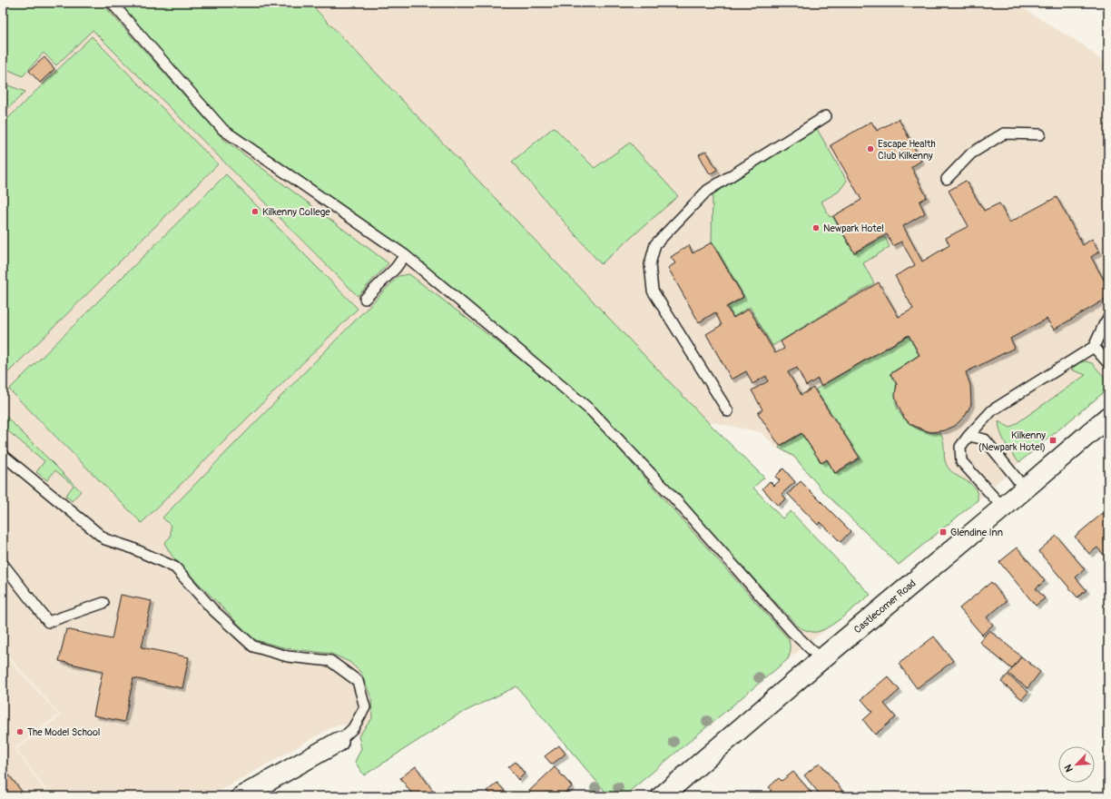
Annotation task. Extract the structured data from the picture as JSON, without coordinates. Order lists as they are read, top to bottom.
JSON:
{
  "streets": {
    "main road": ["Castlecomer Road"]
  },
  "places": {
    "other": [
      "Escape Health Club Kilkenny",
      "Kilkenny College",
      "Newpark Hotel",
      "The Model School"
    ],
    "transit": ["Kilkenny (Newpark Hotel)", "Glendine Inn"]
  },
  "north": "bottom left"
}
